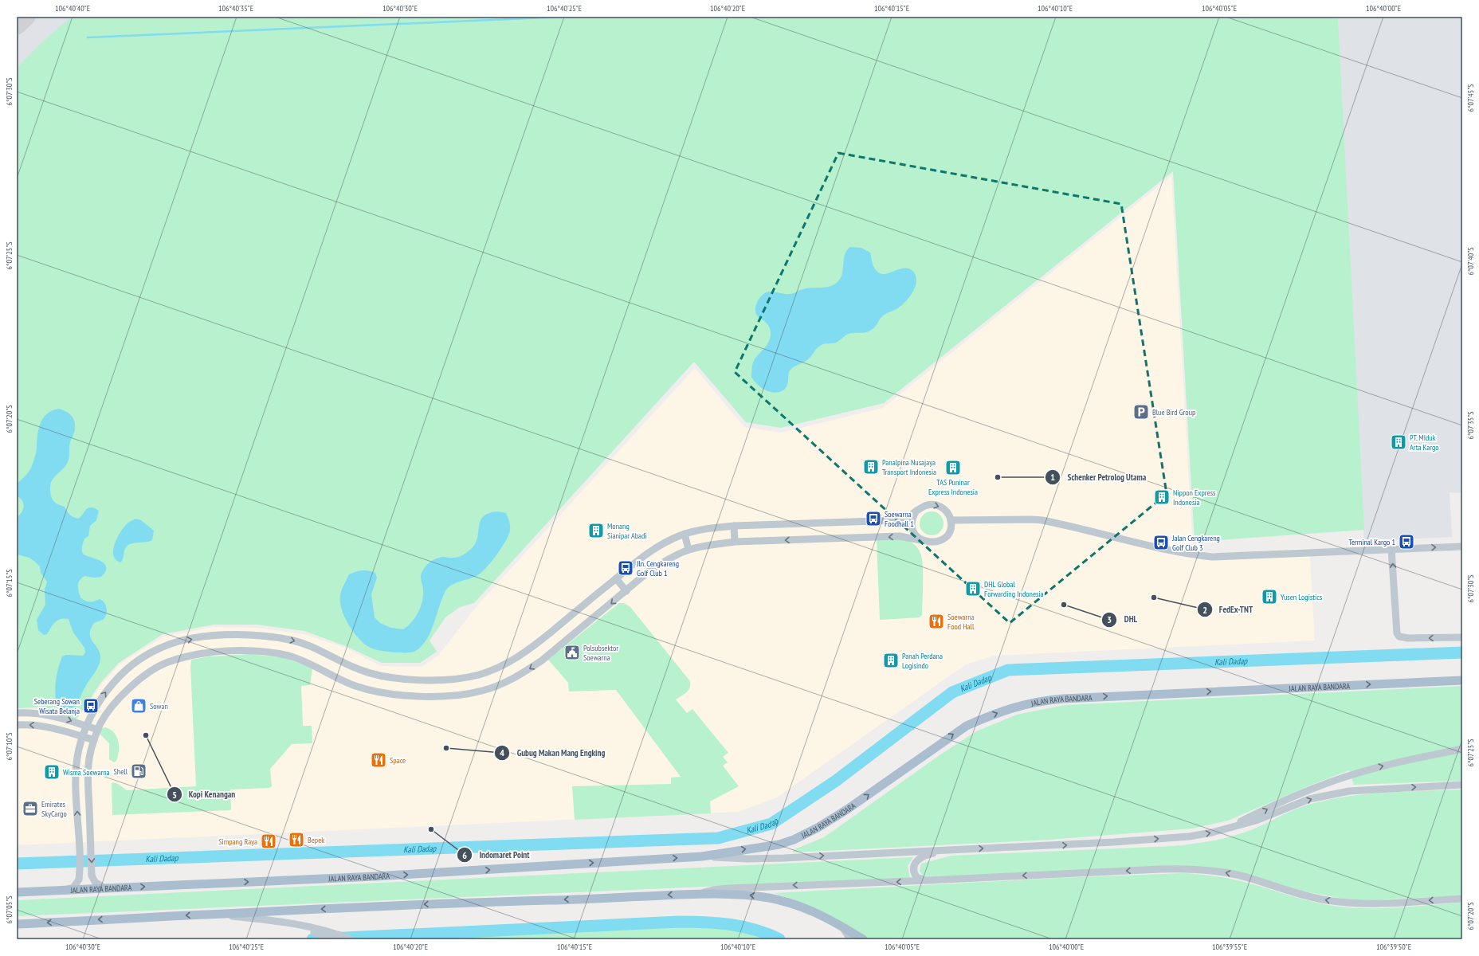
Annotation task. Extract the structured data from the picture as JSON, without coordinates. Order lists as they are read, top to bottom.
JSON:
{
  "streets": {
    "main road": ["JALAN RAYA BANDARA"]
  },
  "water": ["Kali Dadap"],
  "places": {
    "parking": ["Blue Bird Group"],
    "building": [
      "PT. MIduk Arta Kargo",
      "Panalpina Nusajaya Transport Indonesia",
      "TAS Puninar Express Indonesia",
      "Nippon Express Indonesia",
      "Monang Sianipar Abadi",
      "DHL Global Forwarding Indonesia",
      "Yusen Logistics",
      "Panah Perdana Logisindo",
      "Wisma Soewarna"
    ],
    "other": [
      "Schenker Petrolog Utama",
      "FedEx-TNT",
      "DHL",
      "Kopi Kenangan",
      "Gubug Makan Mang Engking",
      "Indomaret Point"
    ],
    "bus stop": [
      "Soewarna Foodhall 1",
      "Terminal Kargo 1",
      "Jalan Cengkareng Golf Club 3",
      "Jln. Cengkareng Golf Club 1",
      "Seberang Sowan Wisata Belanja"
    ],
    "restaurant": [
      "Soewarna Food Hall",
      "Space",
      "Bepek",
      "Simpang Raya"
    ],
    "public building": ["Polsubsektor Soewarna"],
    "shop": ["Sowan"],
    "fuel station": ["Shell"],
    "office": ["Emirates SkyCargo"]
  },
  "coordinates": [
    "106°40'40\"E",
    "106°40'35\"E",
    "106°40'30\"E",
    "106°40'25\"E",
    "106°40'20\"E",
    "106°40'15\"E",
    "106°40'10\"E",
    "106°40'05\"E",
    "106°40'00\"E",
    "6°07'30\"S",
    "6°07'45\"S",
    "6°07'25\"S",
    "6°07'40\"S",
    "6°07'20\"S",
    "6°07'35\"S",
    "6°07'15\"S",
    "6°07'10\"S",
    "6°07'05\"S",
    "106°39'55\"E",
    "106°39'50\"E"
  ]
}
